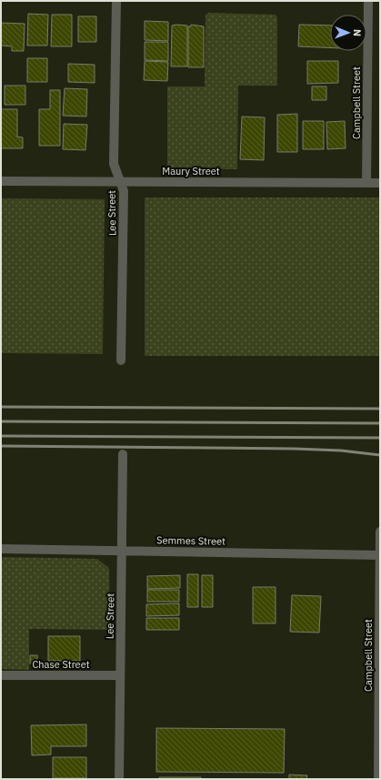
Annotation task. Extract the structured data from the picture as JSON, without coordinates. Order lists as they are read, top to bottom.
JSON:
{
  "streets": {
    "street": [
      "Campbell Street",
      "Maury Street",
      "Lee Street",
      "Semmes Street",
      "Chase Street"
    ]
  },
  "crossings": [
    ["Campbell Street", "Maury Street"],
    ["Campbell Street", "Semmes Street"],
    ["Maury Street", "Lee Street"],
    ["Lee Street", "Semmes Street"],
    ["Lee Street", "Chase Street"]
  ],
  "north": "right"
}
